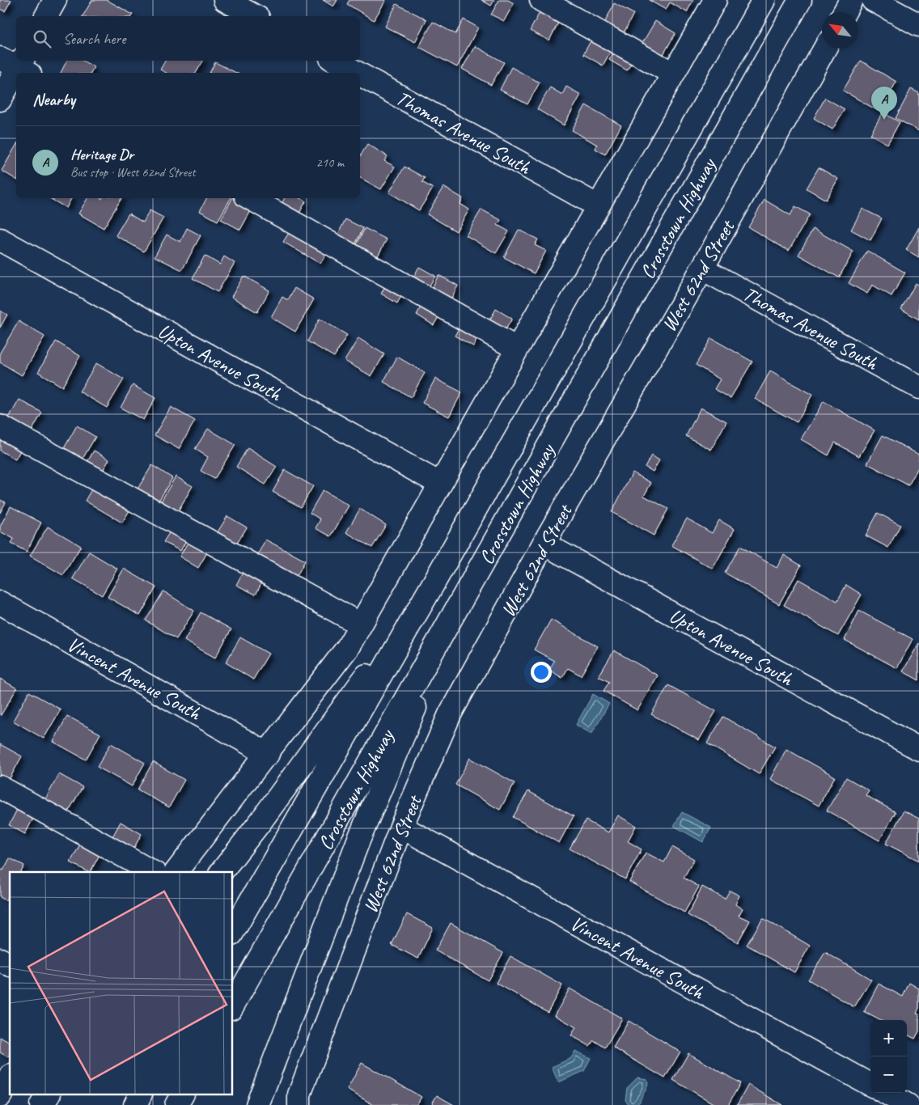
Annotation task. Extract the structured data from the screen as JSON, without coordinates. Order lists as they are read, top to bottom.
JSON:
{
  "streets": {
    "main road": [
      "Thomas Avenue South",
      "Crosstown Highway",
      "West 62nd Street",
      "Upton Avenue South",
      "Vincent Avenue South"
    ]
  },
  "crossings": [
    ["Thomas Avenue South", "West 62nd Street"],
    ["West 62nd Street", "Upton Avenue South"],
    ["West 62nd Street", "Vincent Avenue South"]
  ],
  "north": "top left",
  "page": {
    "search": "Search here",
    "heading": "Nearby",
    "pins": "A",
    "list": [
      {
        "mark": "A",
        "name": "Heritage Dr",
        "note": "Bus stop · West 62nd Street",
        "value": "210 m"
      }
    ],
    "map_buttons": ["+", "−"]
  }
}
